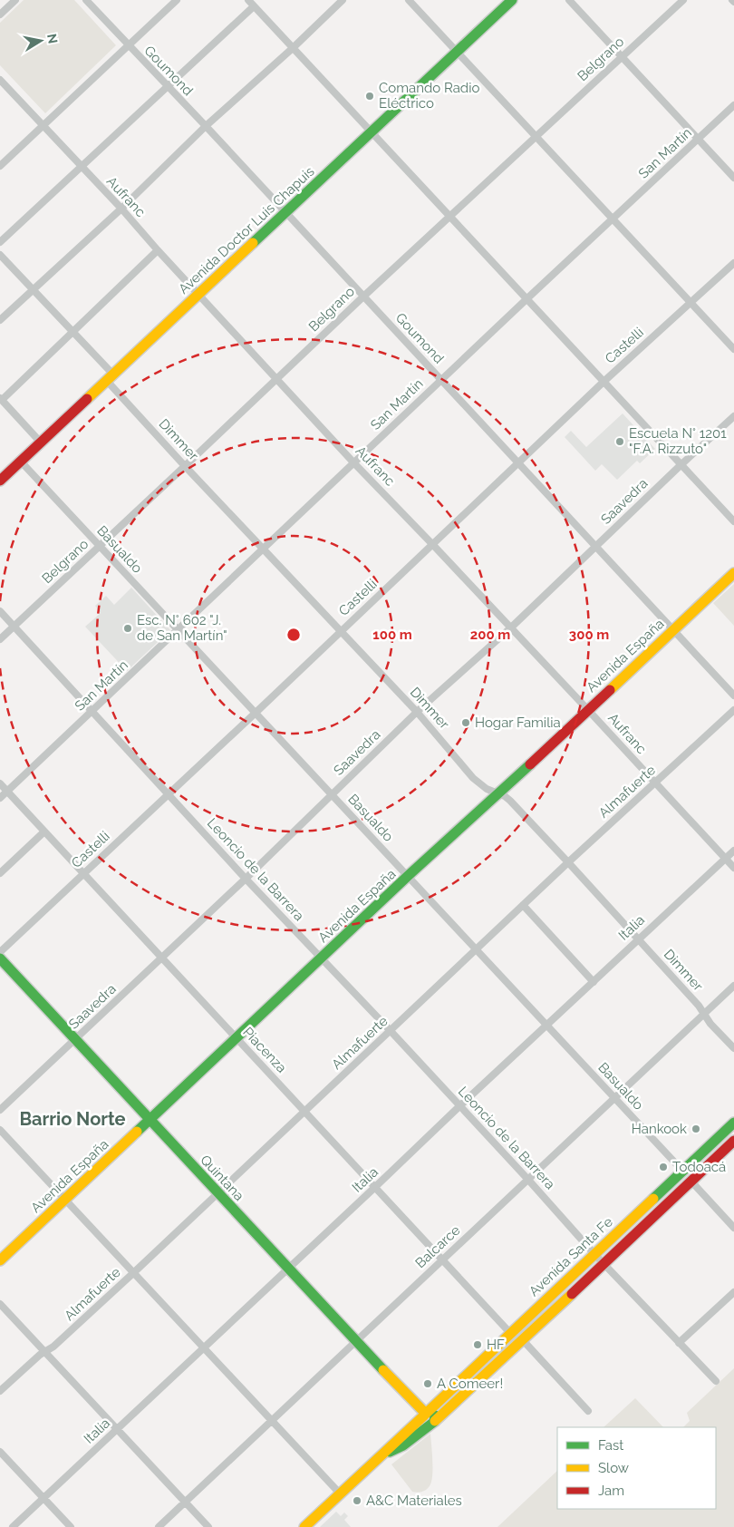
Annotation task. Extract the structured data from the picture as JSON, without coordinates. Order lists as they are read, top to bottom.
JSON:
{
  "streets": {
    "main road": [
      "Avenida Doctor Luis Chapuis",
      "Avenida España",
      "Quintana",
      "Avenida Santa Fe"
    ],
    "street": [
      "Belgrano",
      "Goumond",
      "San Martín",
      "Aufranc",
      "Castelli",
      "Dimmer",
      "Saavedra",
      "Basualdo",
      "Almafuerte",
      "Leoncio de la Barrera",
      "Italia",
      "Piacenza",
      "Balcarce"
    ]
  },
  "crossings": [
    ["Belgrano", "Goumond"],
    ["Belgrano", "Aufranc"],
    ["Belgrano", "Dimmer"],
    ["Belgrano", "Basualdo"],
    ["Belgrano", "Leoncio de la Barrera"],
    ["Goumond", "San Martín"],
    ["Goumond", "Avenida Doctor Luis Chapuis"],
    ["Goumond", "Castelli"],
    ["Goumond", "Saavedra"],
    ["Goumond", "Avenida España"],
    ["San Martín", "Aufranc"],
    ["San Martín", "Dimmer"],
    ["San Martín", "Basualdo"],
    ["San Martín", "Leoncio de la Barrera"],
    ["San Martín", "Piacenza"],
    ["Aufranc", "Avenida Doctor Luis Chapuis"],
    ["Aufranc", "Castelli"],
    ["Aufranc", "Saavedra"],
    ["Aufranc", "Avenida España"],
    ["Aufranc", "Almafuerte"],
    ["Aufranc", "Italia"],
    ["Avenida Doctor Luis Chapuis", "Dimmer"],
    ["Avenida Doctor Luis Chapuis", "Basualdo"],
    ["Castelli", "Dimmer"],
    ["Castelli", "Basualdo"],
    ["Castelli", "Leoncio de la Barrera"],
    ["Castelli", "Piacenza"],
    ["Dimmer", "Saavedra"],
    ["Dimmer", "Avenida España"],
    ["Dimmer", "Almafuerte"],
    ["Dimmer", "Italia"],
    ["Dimmer", "Balcarce"],
    ["Saavedra", "Basualdo"],
    ["Saavedra", "Leoncio de la Barrera"],
    ["Saavedra", "Piacenza"],
    ["Saavedra", "Quintana"],
    ["Basualdo", "Avenida España"],
    ["Basualdo", "Almafuerte"],
    ["Basualdo", "Italia"],
    ["Basualdo", "Balcarce"],
    ["Basualdo", "Avenida Santa Fe"],
    ["Avenida España", "Leoncio de la Barrera"],
    ["Avenida España", "Piacenza"],
    ["Avenida España", "Quintana"],
    ["Almafuerte", "Leoncio de la Barrera"],
    ["Almafuerte", "Piacenza"],
    ["Almafuerte", "Quintana"],
    ["Leoncio de la Barrera", "Italia"],
    ["Leoncio de la Barrera", "Balcarce"],
    ["Leoncio de la Barrera", "Avenida Santa Fe"],
    ["Italia", "Piacenza"],
    ["Italia", "Quintana"],
    ["Piacenza", "Balcarce"],
    ["Piacenza", "Avenida Santa Fe"],
    ["Quintana", "Balcarce"],
    ["Quintana", "Avenida Santa Fe"]
  ],
  "districts": ["Barrio Norte"],
  "places": [
    "Comando Radio Eléctrico",
    "Escuela N° 1201 \"F.A. Rizzuto\"",
    "Esc. N° 602 \"J. de San Martín\"",
    "Hogar Familia",
    "Hankook",
    "Todoacá",
    "HF",
    "A Comeer!",
    "A&C Materiales"
  ],
  "legend": ["Fast", "Slow", "Jam"],
  "north": "right",
  "rings": ["100 m", "200 m", "300 m"]
}
